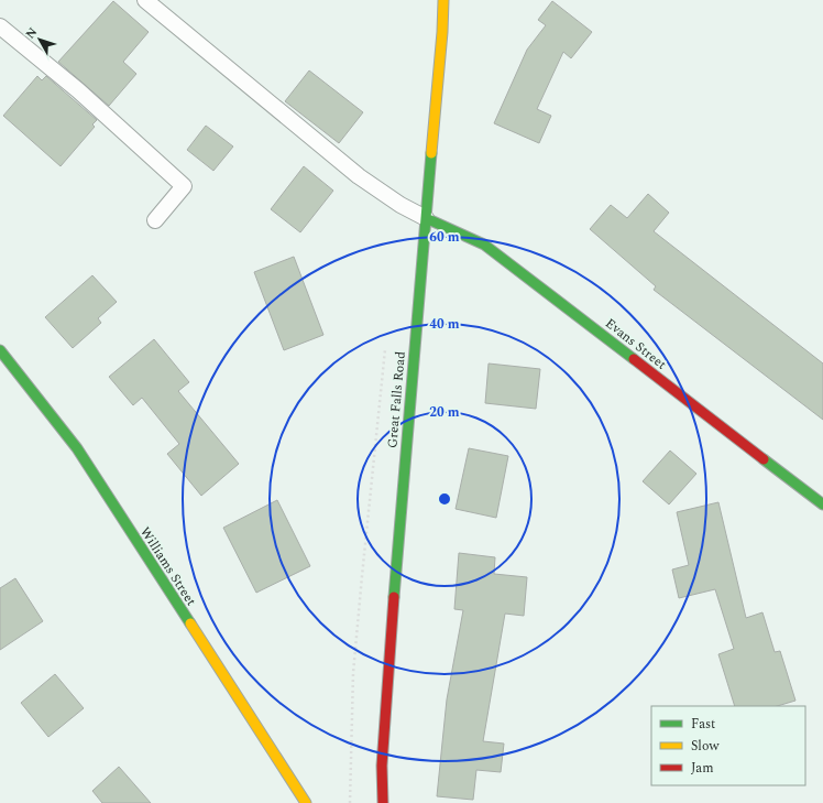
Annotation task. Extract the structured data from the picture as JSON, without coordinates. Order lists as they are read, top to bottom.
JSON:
{
  "streets": {
    "street": ["Evans Street", "Great Falls Road", "Williams Street"]
  },
  "crossings": [
    ["Evans Street", "Great Falls Road"]
  ],
  "legend": ["Fast", "Slow", "Jam"],
  "north": "top left",
  "rings": ["60 m", "40 m", "20 m"]
}
